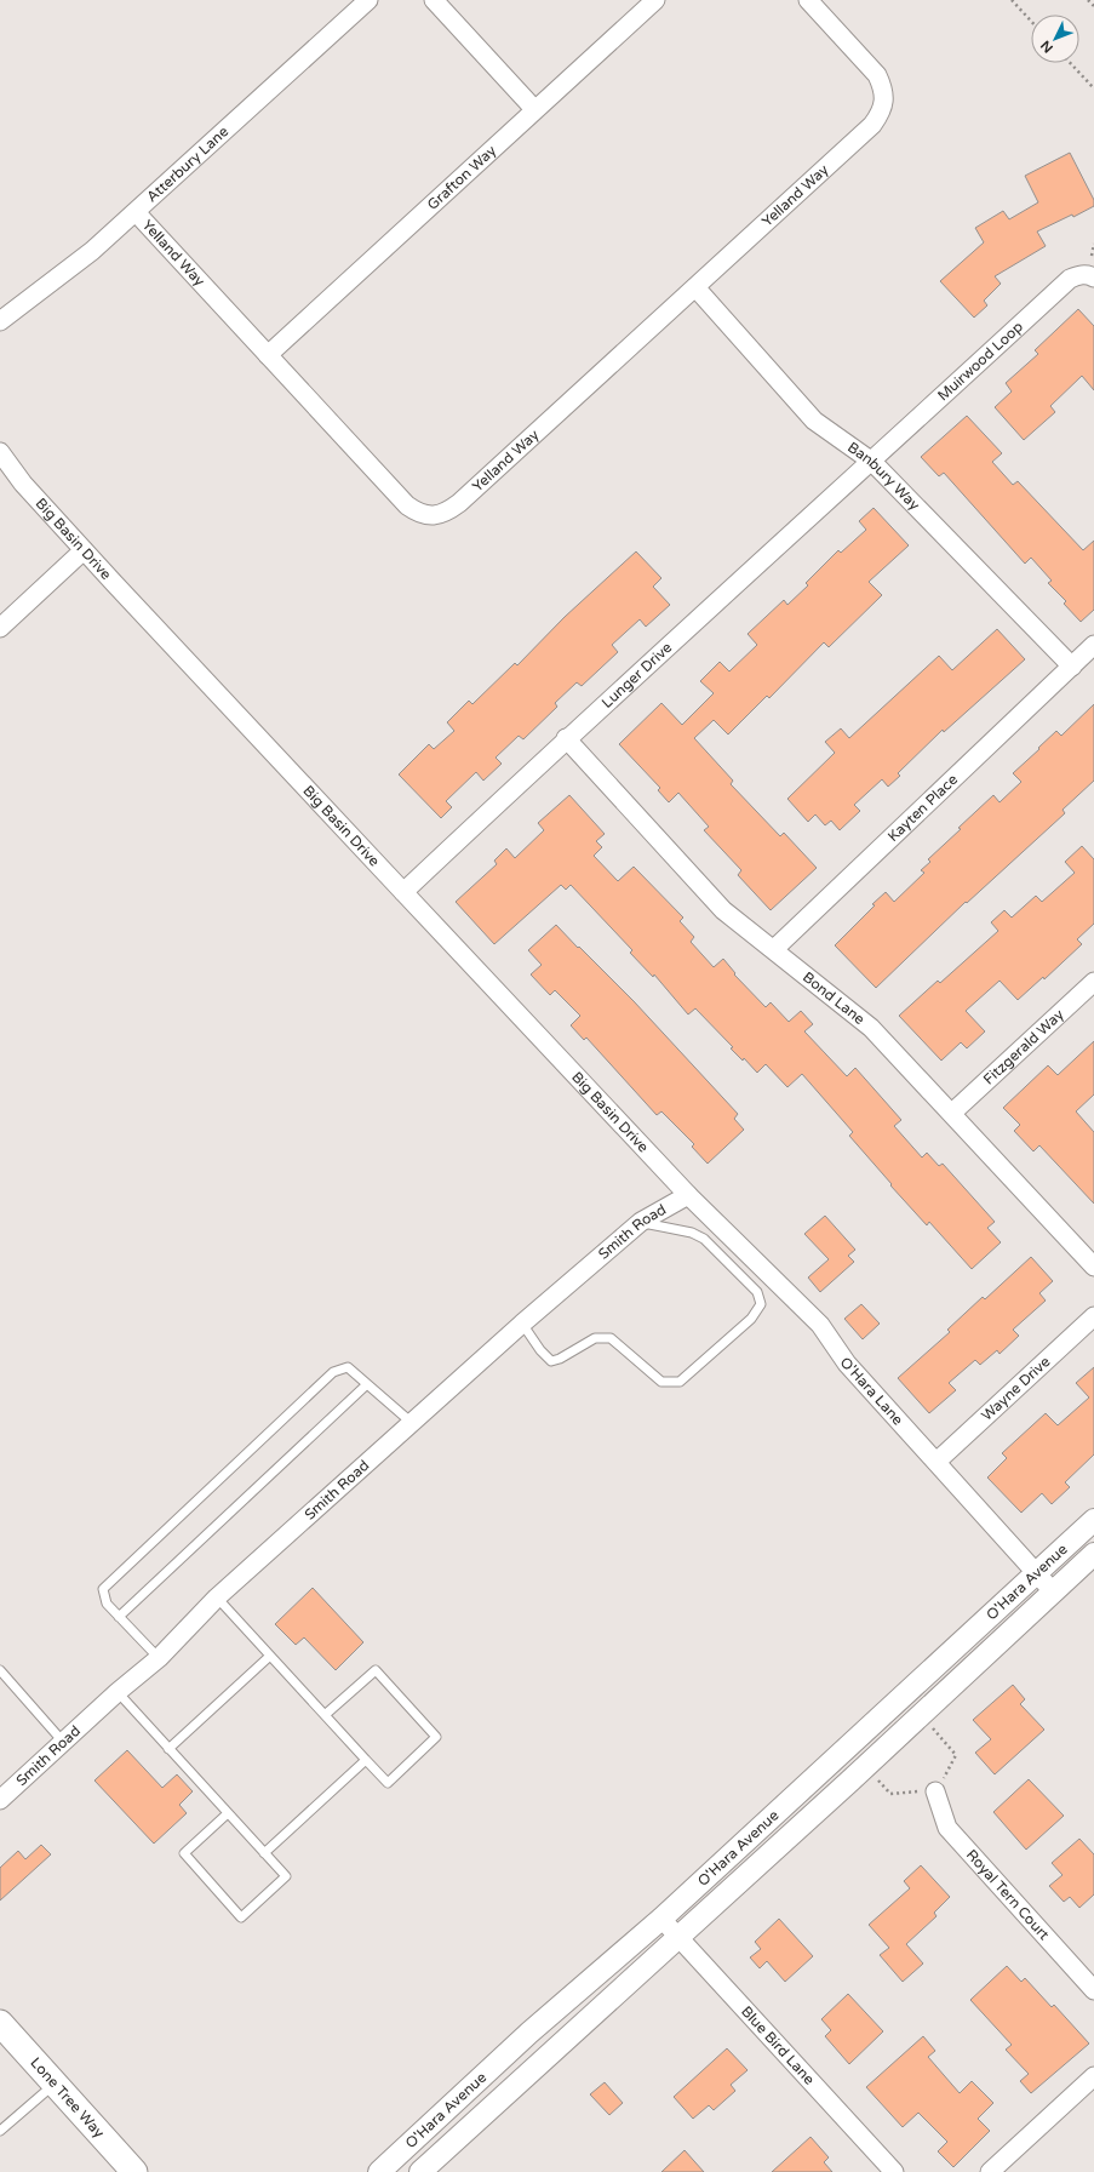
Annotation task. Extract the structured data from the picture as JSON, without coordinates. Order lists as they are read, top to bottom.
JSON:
{
  "streets": {
    "main road": ["Lone Tree Way"],
    "street": [
      "Atterbury Lane",
      "Grafton Way",
      "Yelland Way",
      "Muirwood Loop",
      "Banbury Way",
      "Big Basin Drive",
      "Lunger Drive",
      "Kayten Place",
      "Bond Lane",
      "Fitzgerald Way",
      "Smith Road",
      "Wayne Drive",
      "O'Hara Lane",
      "O'Hara Avenue",
      "Royal Tern Court",
      "Blue Bird Lane"
    ]
  },
  "crossings": [
    ["Atterbury Lane", "Yelland Way"],
    ["Grafton Way", "Yelland Way"],
    ["Yelland Way", "Banbury Way"],
    ["Muirwood Loop", "Banbury Way"],
    ["Muirwood Loop", "Lunger Drive"],
    ["Banbury Way", "Lunger Drive"],
    ["Banbury Way", "Kayten Place"],
    ["Big Basin Drive", "Lunger Drive"],
    ["Big Basin Drive", "Smith Road"],
    ["Big Basin Drive", "O'Hara Lane"],
    ["Lunger Drive", "Bond Lane"],
    ["Kayten Place", "Bond Lane"],
    ["Bond Lane", "Fitzgerald Way"],
    ["Smith Road", "O'Hara Lane"],
    ["Wayne Drive", "O'Hara Lane"],
    ["O'Hara Lane", "O'Hara Avenue"],
    ["O'Hara Avenue", "Blue Bird Lane"]
  ],
  "north": "bottom left"
}
